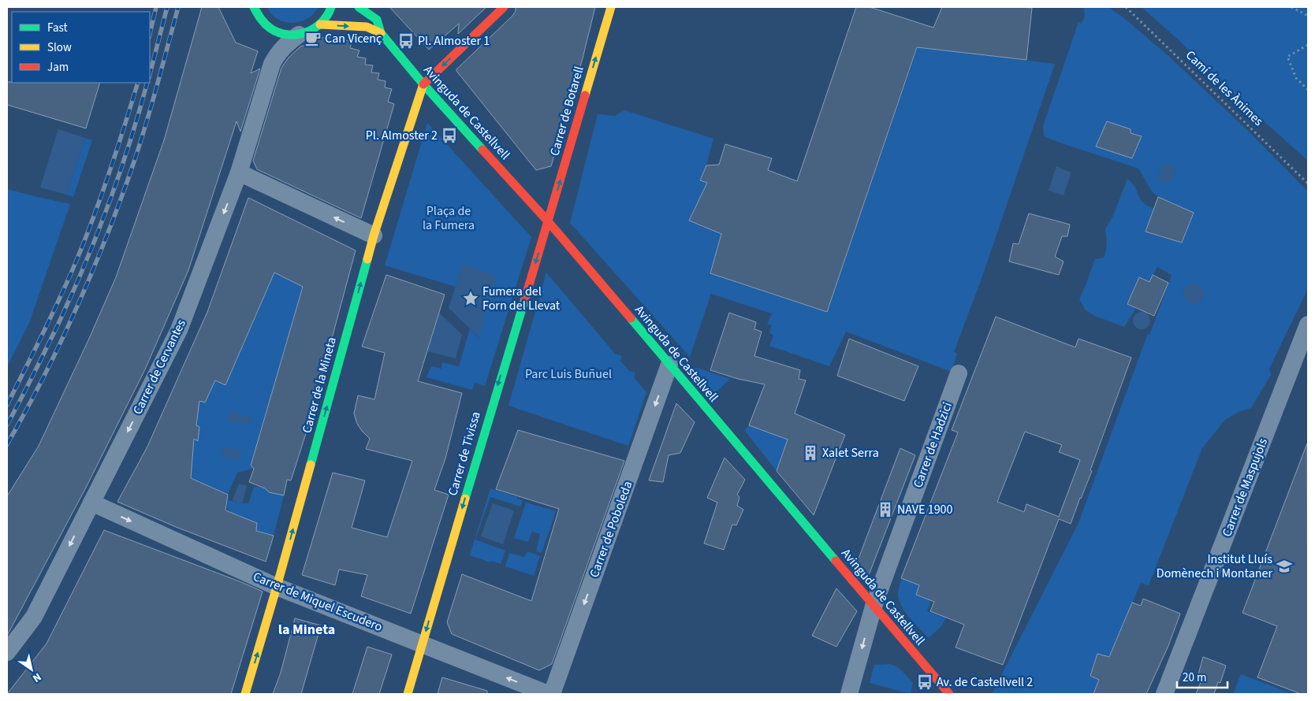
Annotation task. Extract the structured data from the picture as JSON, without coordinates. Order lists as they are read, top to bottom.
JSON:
{
  "streets": {
    "street": [
      "Carrer de Botarell",
      "Avinguda de Castellvell",
      "Carrer de Cervantes",
      "Carrer de la Mineta",
      "Carrer de Hadzici",
      "Carrer de Tivissa",
      "Carrer de Maspujols",
      "Carrer de Poboleda",
      "Carrer de Miquel Escudero"
    ],
    "path": ["Camí de les Ànimes"]
  },
  "crossings": [
    ["Carrer de Botarell", "Avinguda de Castellvell"],
    ["Carrer de Botarell", "Carrer de Tivissa"],
    ["Avinguda de Castellvell", "Carrer de la Mineta"],
    ["Avinguda de Castellvell", "Carrer de Hadzici"],
    ["Avinguda de Castellvell", "Carrer de Tivissa"],
    ["Avinguda de Castellvell", "Carrer de Poboleda"],
    ["Carrer de Cervantes", "Carrer de Miquel Escudero"],
    ["Carrer de la Mineta", "Carrer de Miquel Escudero"],
    ["Carrer de Tivissa", "Carrer de Miquel Escudero"]
  ],
  "one_way": [
    "Carrer de Botarell",
    "Carrer de Cervantes",
    "Carrer de la Mineta",
    "Carrer de Tivissa",
    "Carrer de Poboleda"
  ],
  "districts": ["la Mineta"],
  "parks": ["Plaça de la Fumera", "Parc Luis Buñuel"],
  "places": {
    "cafe": ["Can Vicenç"],
    "bus stop": ["Pl. Almoster 1", "Pl. Almoster 2", "Av. de Castellvell 2"],
    "place": ["Fumera del Forn del Llevat"],
    "building": ["Xalet Serra", "NAVE 1900"],
    "school or university": ["Institut Lluís Domènech i Montaner"]
  },
  "legend": ["Fast", "Slow", "Jam"],
  "scale_bar": "20 m",
  "north": "bottom right"
}
